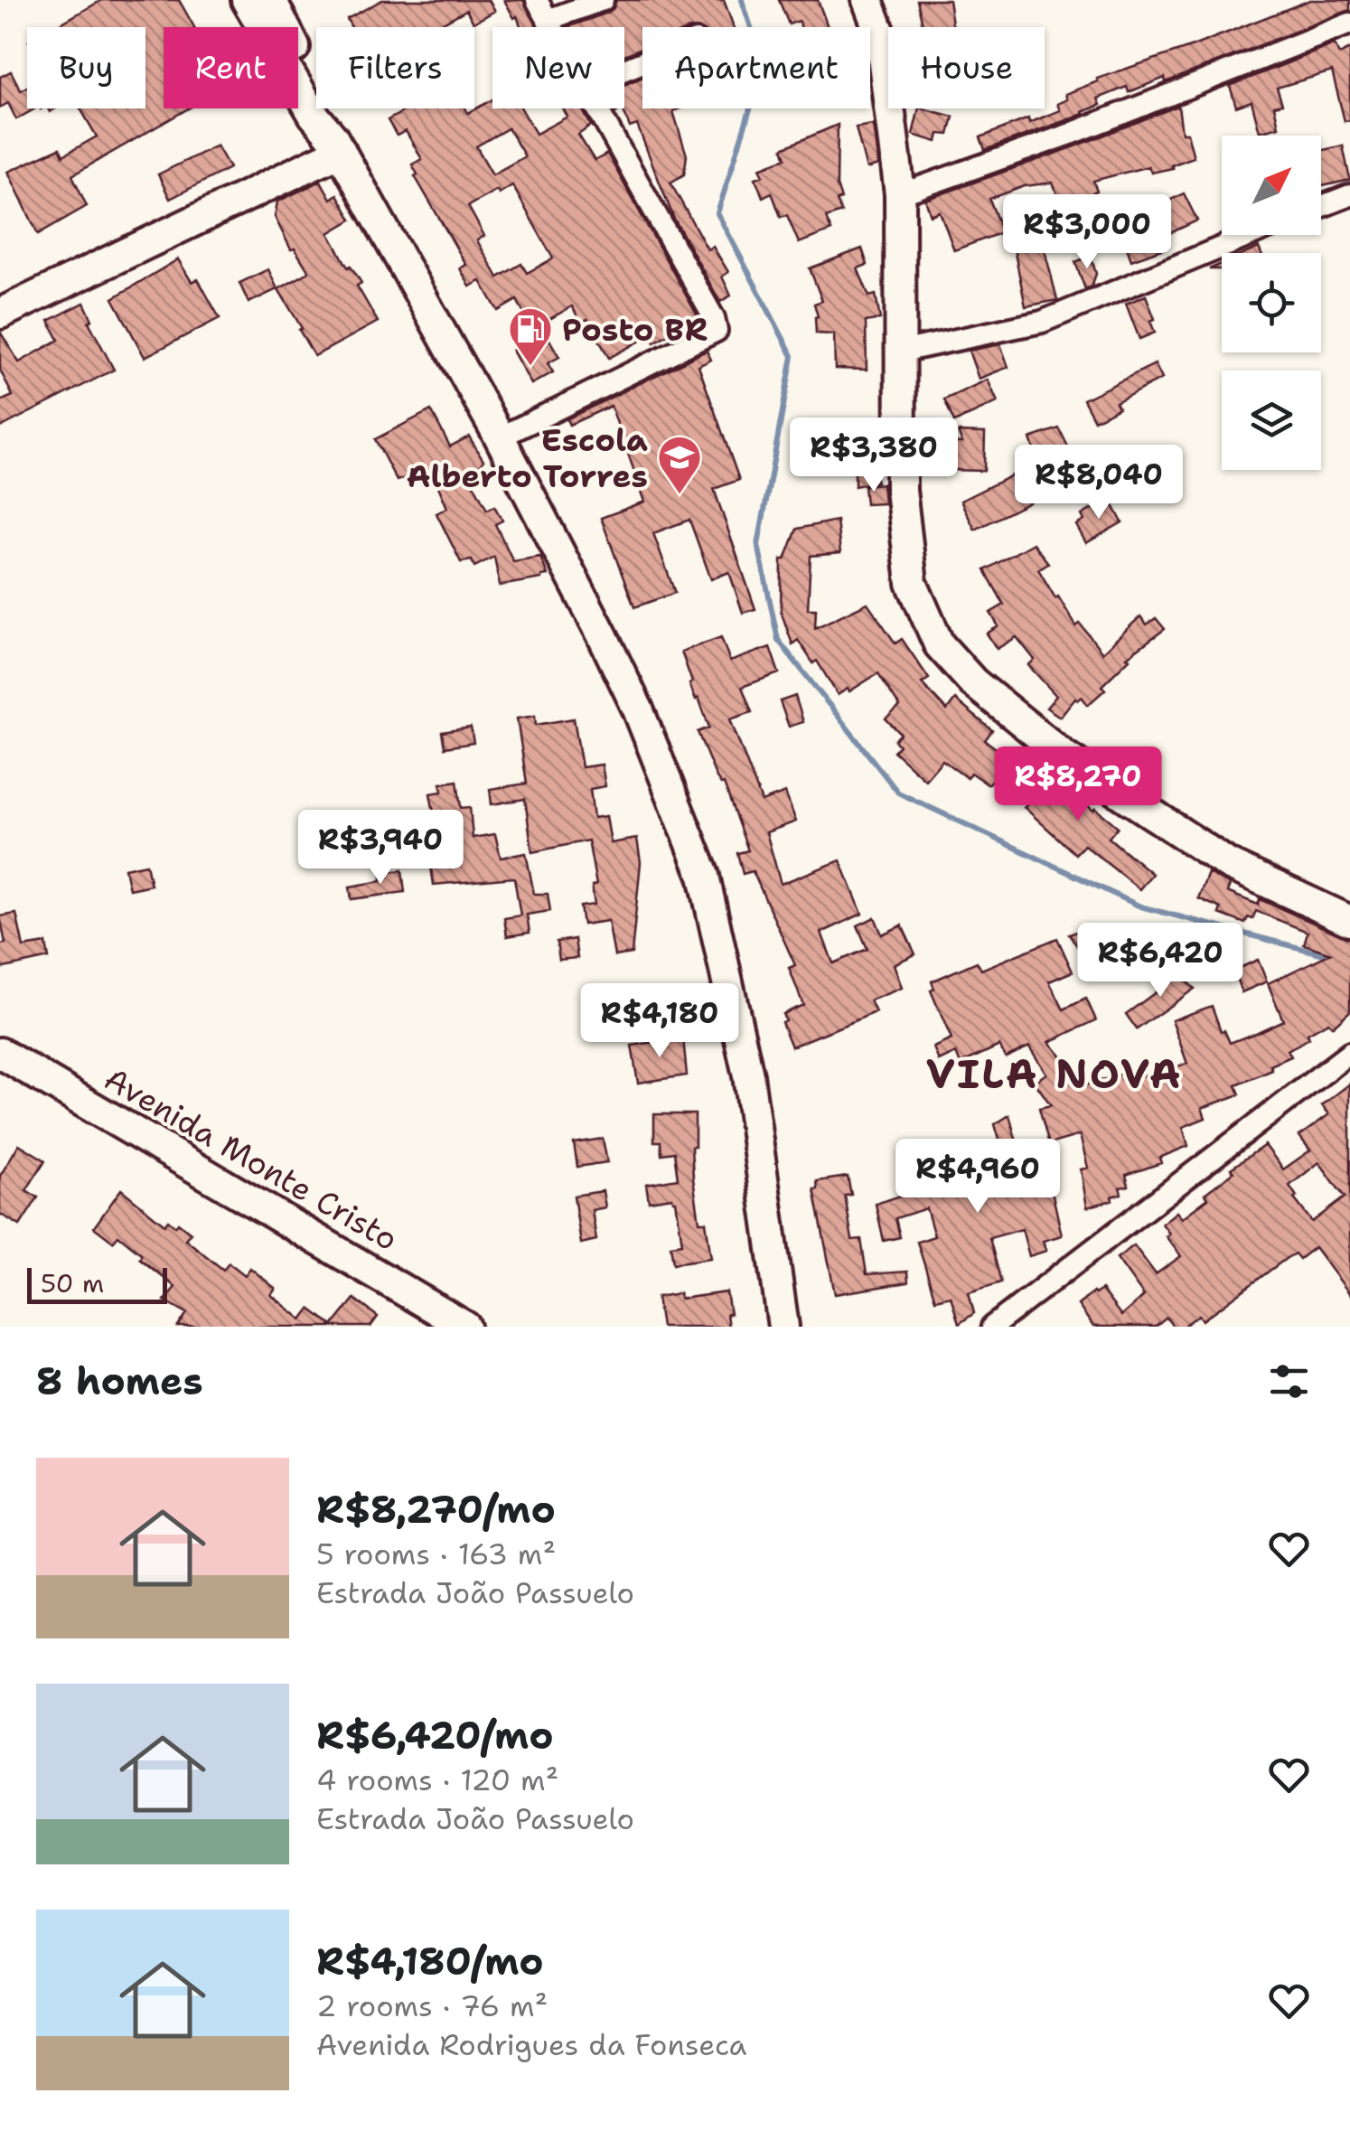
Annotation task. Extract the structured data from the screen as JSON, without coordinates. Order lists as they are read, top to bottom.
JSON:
{
  "streets": {
    "main road": ["Avenida Monte Cristo"]
  },
  "districts": ["VILA NOVA"],
  "places": {
    "fuel station": ["Posto BR"],
    "school or university": ["Escola Alberto Torres"]
  },
  "scale_bar": "50 m",
  "north": "top right",
  "page": {
    "chip": [
      "Buy",
      "Rent",
      "Filters",
      "New",
      "Apartment",
      "House"
    ],
    "price": [
      "R$3,000",
      "R$3,380",
      "R$8,040",
      "R$8,270",
      "R$3,940",
      "R$6,420",
      "R$4,180",
      "R$4,960"
    ],
    "scale": "50 m",
    "heading": "8 homes",
    "list": [
      {
        "name": "R$8,270/mo",
        "note": "5 rooms · 163 m² · Estrada João Passuelo"
      },
      {
        "name": "R$6,420/mo",
        "note": "4 rooms · 120 m² · Estrada João Passuelo"
      },
      {
        "name": "R$4,180/mo",
        "note": "2 rooms · 76 m² · Avenida Rodrigues da Fonseca"
      }
    ]
  }
}
